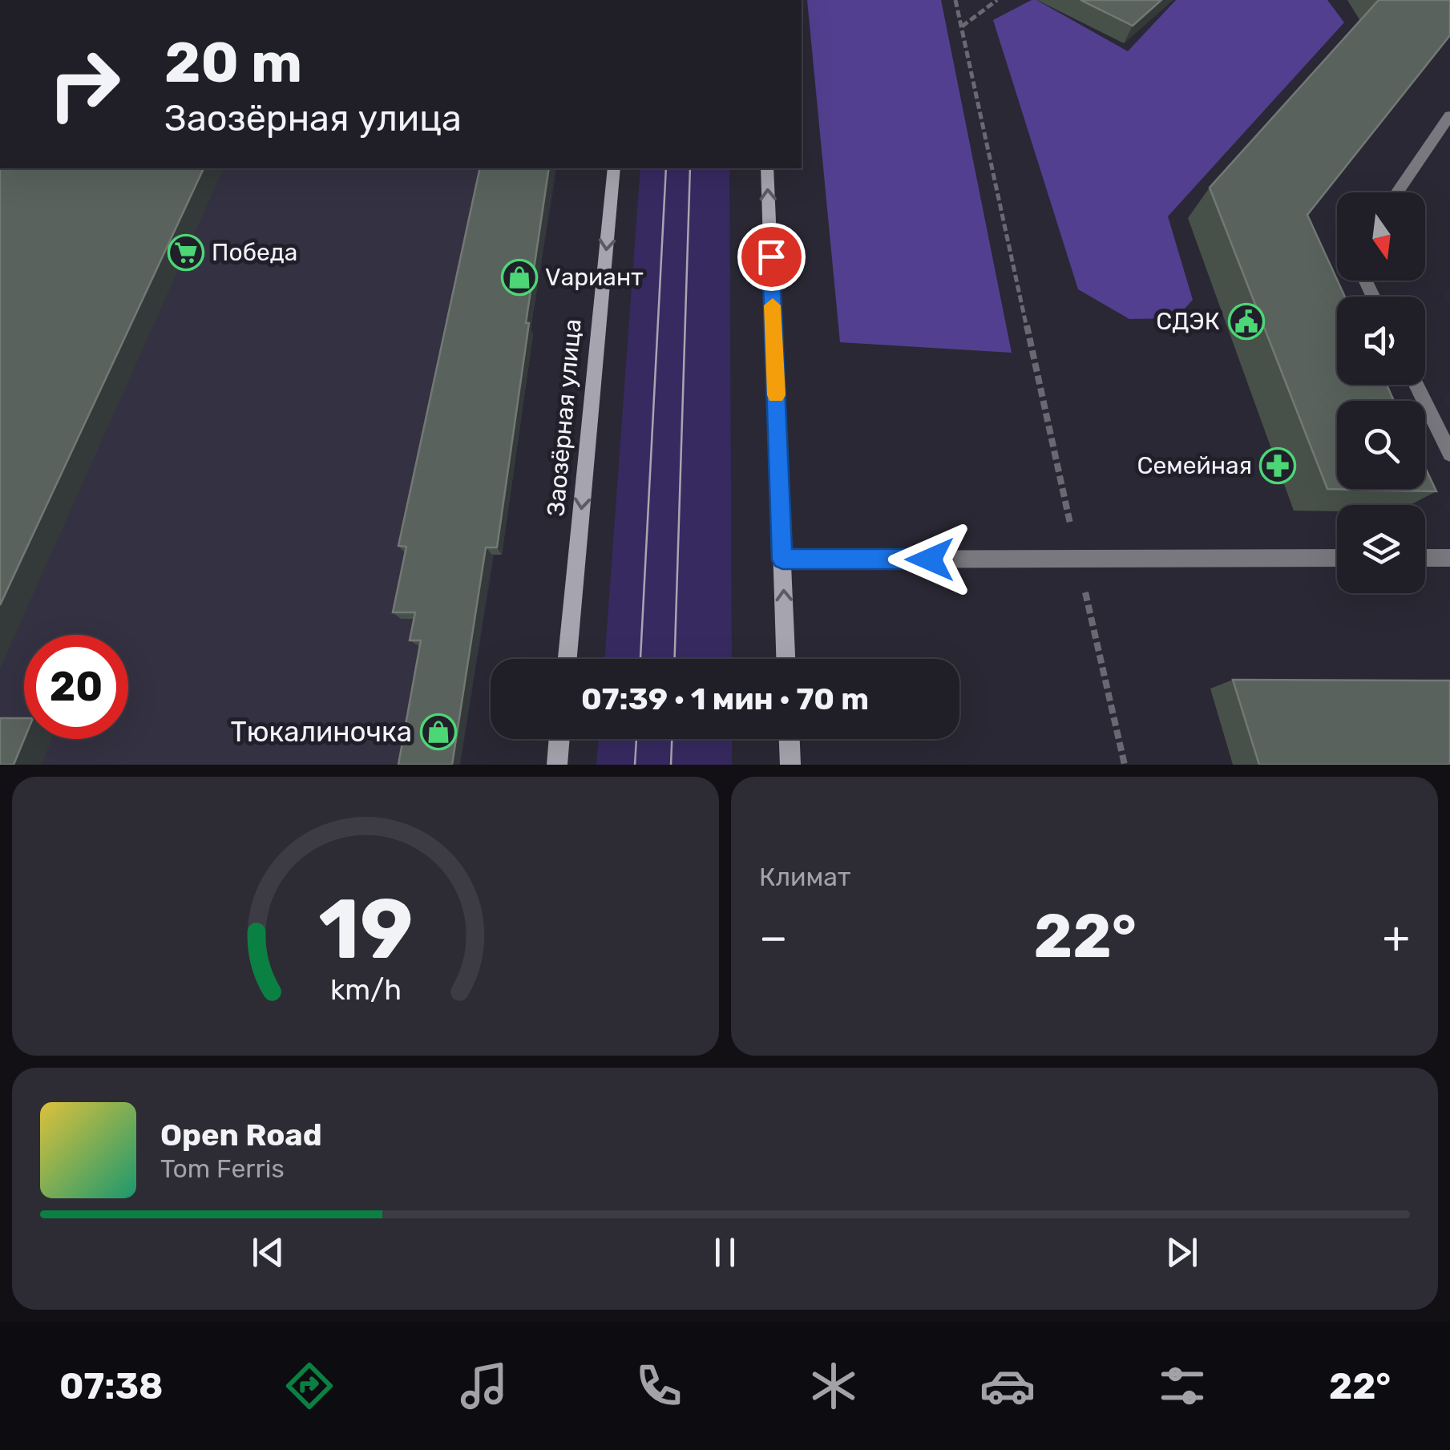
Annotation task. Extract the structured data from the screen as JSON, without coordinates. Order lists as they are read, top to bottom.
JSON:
{
  "streets": {
    "main road": ["Заозёрная улица"]
  },
  "one_way": ["Заозёрная улица"],
  "places": {
    "supermarket": ["Победа"],
    "shop": ["Vариант", "Тюкалиночка"],
    "public building": ["СДЭК"],
    "pharmacy": ["Семейная"]
  },
  "north": "bottom",
  "page": {
    "turn": ["20 m", "Заозёрная улица"],
    "limit": "20",
    "trip": "07:39 · 1 мин · 70 m",
    "tile": "Климат",
    "heat": ["−", "22°", "+"],
    "song": ["Open Road", "Tom Ferris"],
    "tabs": ["07:38", "22°"],
    "gauge": ["19", "km/h"]
  }
}
